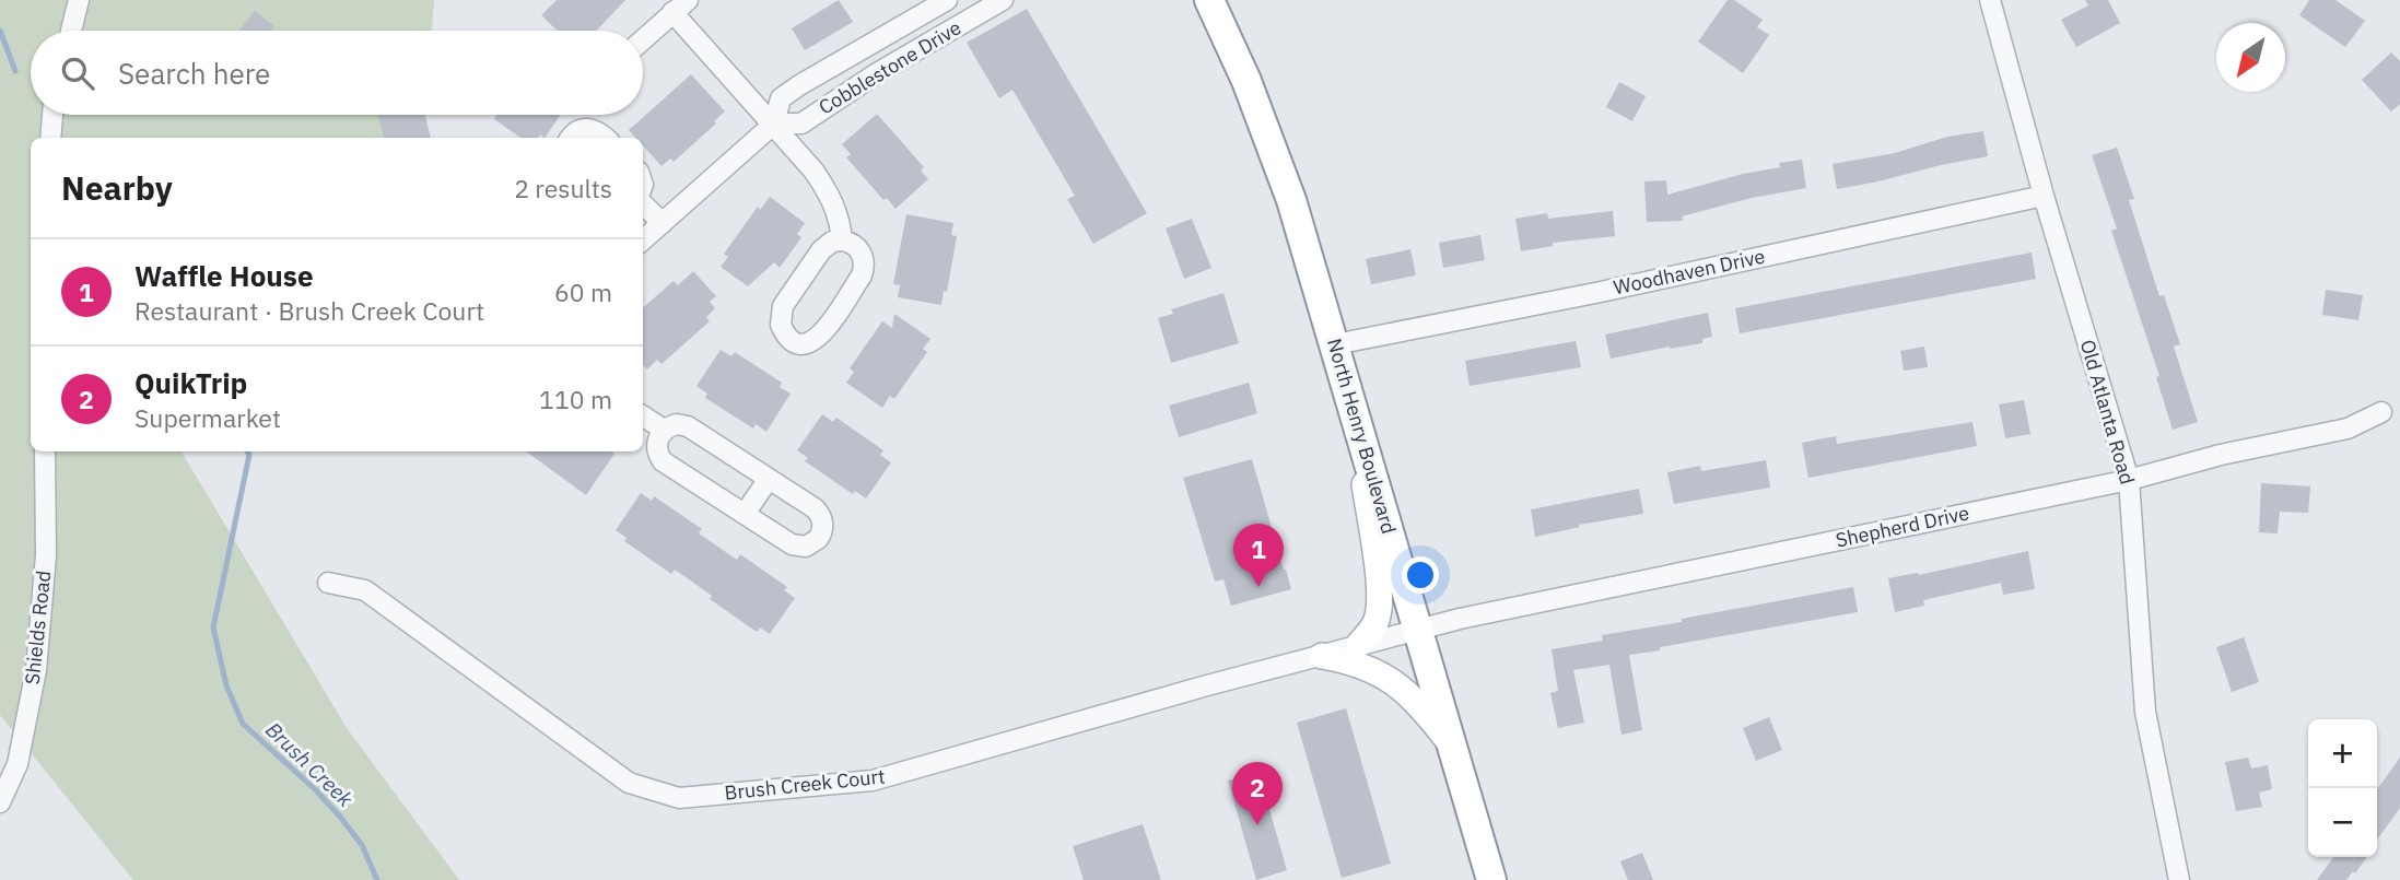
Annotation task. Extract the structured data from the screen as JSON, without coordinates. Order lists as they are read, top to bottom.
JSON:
{
  "streets": {
    "highway": ["North Henry Boulevard"],
    "street": [
      "Cobblestone Drive",
      "Woodhaven Drive",
      "Old Atlanta Road",
      "Shepherd Drive",
      "Shields Road",
      "Brush Creek Court"
    ]
  },
  "crossings": [
    ["Woodhaven Drive", "Old Atlanta Road"],
    ["Woodhaven Drive", "North Henry Boulevard"],
    ["Old Atlanta Road", "Shepherd Drive"],
    ["North Henry Boulevard", "Shepherd Drive"],
    ["North Henry Boulevard", "Brush Creek Court"],
    ["Shepherd Drive", "Brush Creek Court"]
  ],
  "water": ["Brush Creek"],
  "north": "bottom left",
  "page": {
    "search": "Search here",
    "heading": ["Nearby", "2 results"],
    "list": [
      {
        "mark": "1",
        "name": "Waffle House",
        "note": "Restaurant · Brush Creek Court",
        "value": "60 m"
      },
      {
        "mark": "2",
        "name": "QuikTrip",
        "note": "Supermarket",
        "value": "110 m"
      }
    ],
    "pins": ["1", "2"],
    "map_buttons": ["+", "−"]
  }
}
